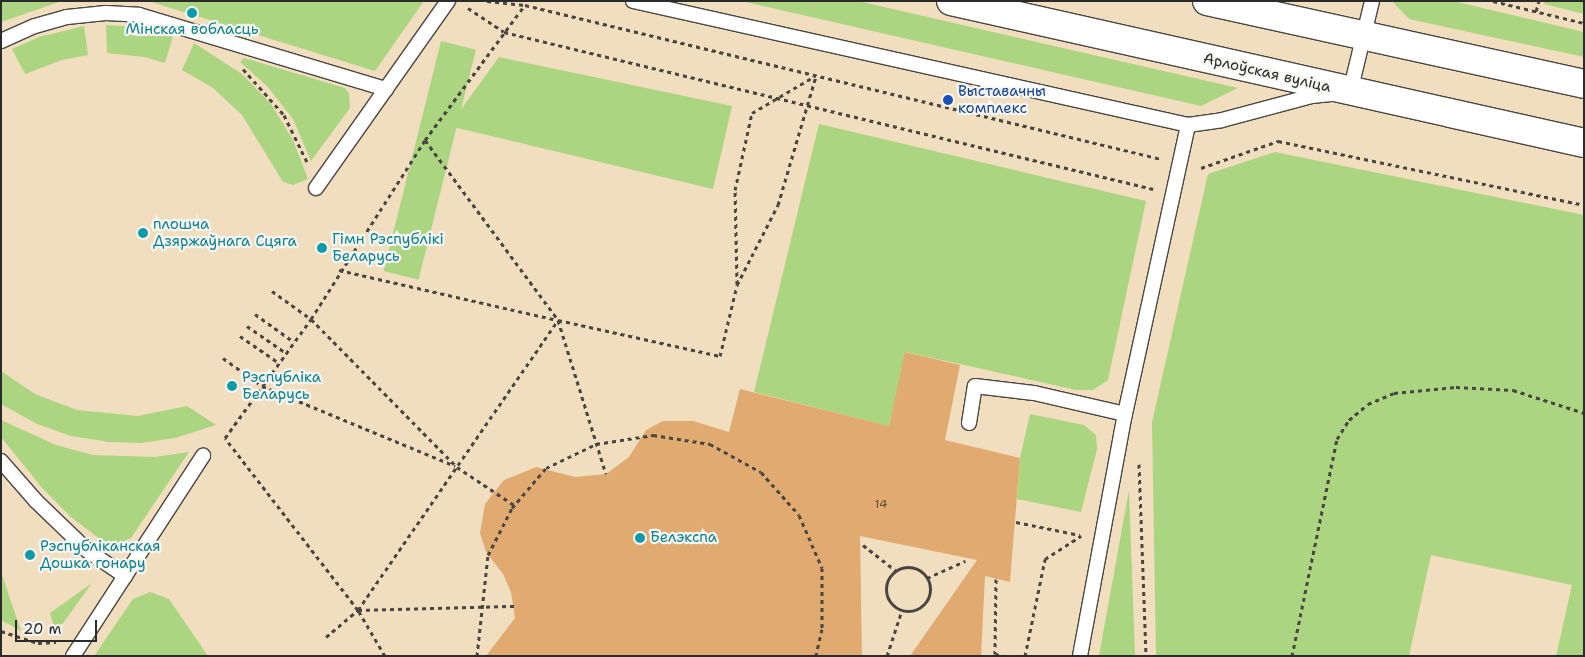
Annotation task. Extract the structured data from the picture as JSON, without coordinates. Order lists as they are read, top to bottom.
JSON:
{
  "streets": {
    "main road": ["Арлоўская вуліца"]
  },
  "places": [
    "Мінская вобласць",
    "Выставачны комплекс",
    "плошча Дзяржаўнага Сцяга",
    "Гімн Рэспублікі Беларусь",
    "Рэспубліка Беларусь",
    "Белэкспа",
    "Рэспубліканская Дошка гонару"
  ],
  "house_numbers": ["14"],
  "scale_bar": "20 m"
}
